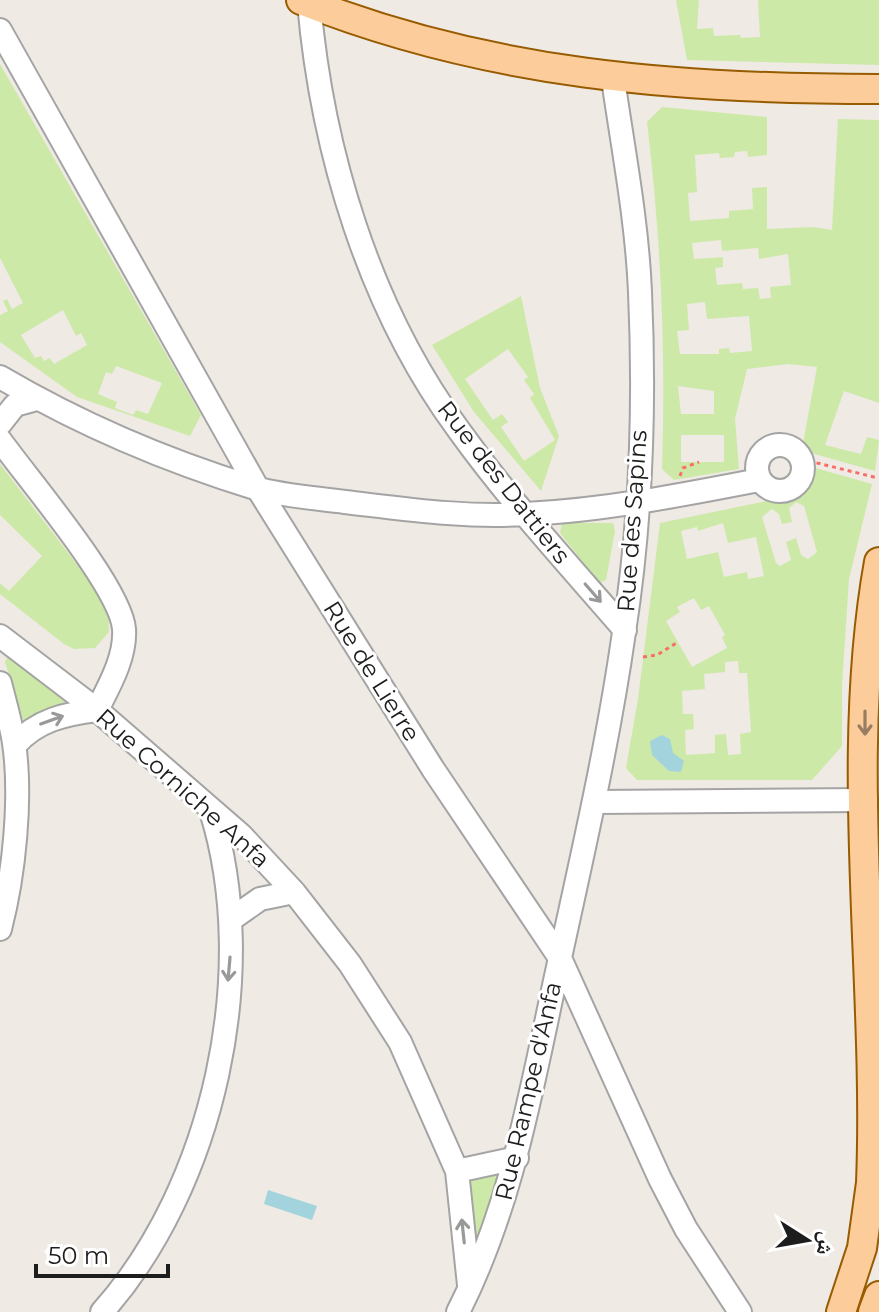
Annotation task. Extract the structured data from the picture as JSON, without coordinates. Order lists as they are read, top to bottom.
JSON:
{
  "streets": {
    "street": [
      "Rue des Dattiers",
      "Rue des Sapins",
      "Rue de Lierre",
      "Rue Corniche Anfa",
      "Rue Rampe d'Anfa"
    ]
  },
  "crossings": [
    ["Rue des Dattiers", "Rue des Sapins"],
    ["Rue des Sapins", "Rue de Lierre"],
    ["Rue des Sapins", "Rue Rampe d'Anfa"],
    ["Rue de Lierre", "Rue Rampe d'Anfa"],
    ["Rue Corniche Anfa", "Rue Rampe d'Anfa"]
  ],
  "scale_bar": "50 m",
  "north": "right"
}
